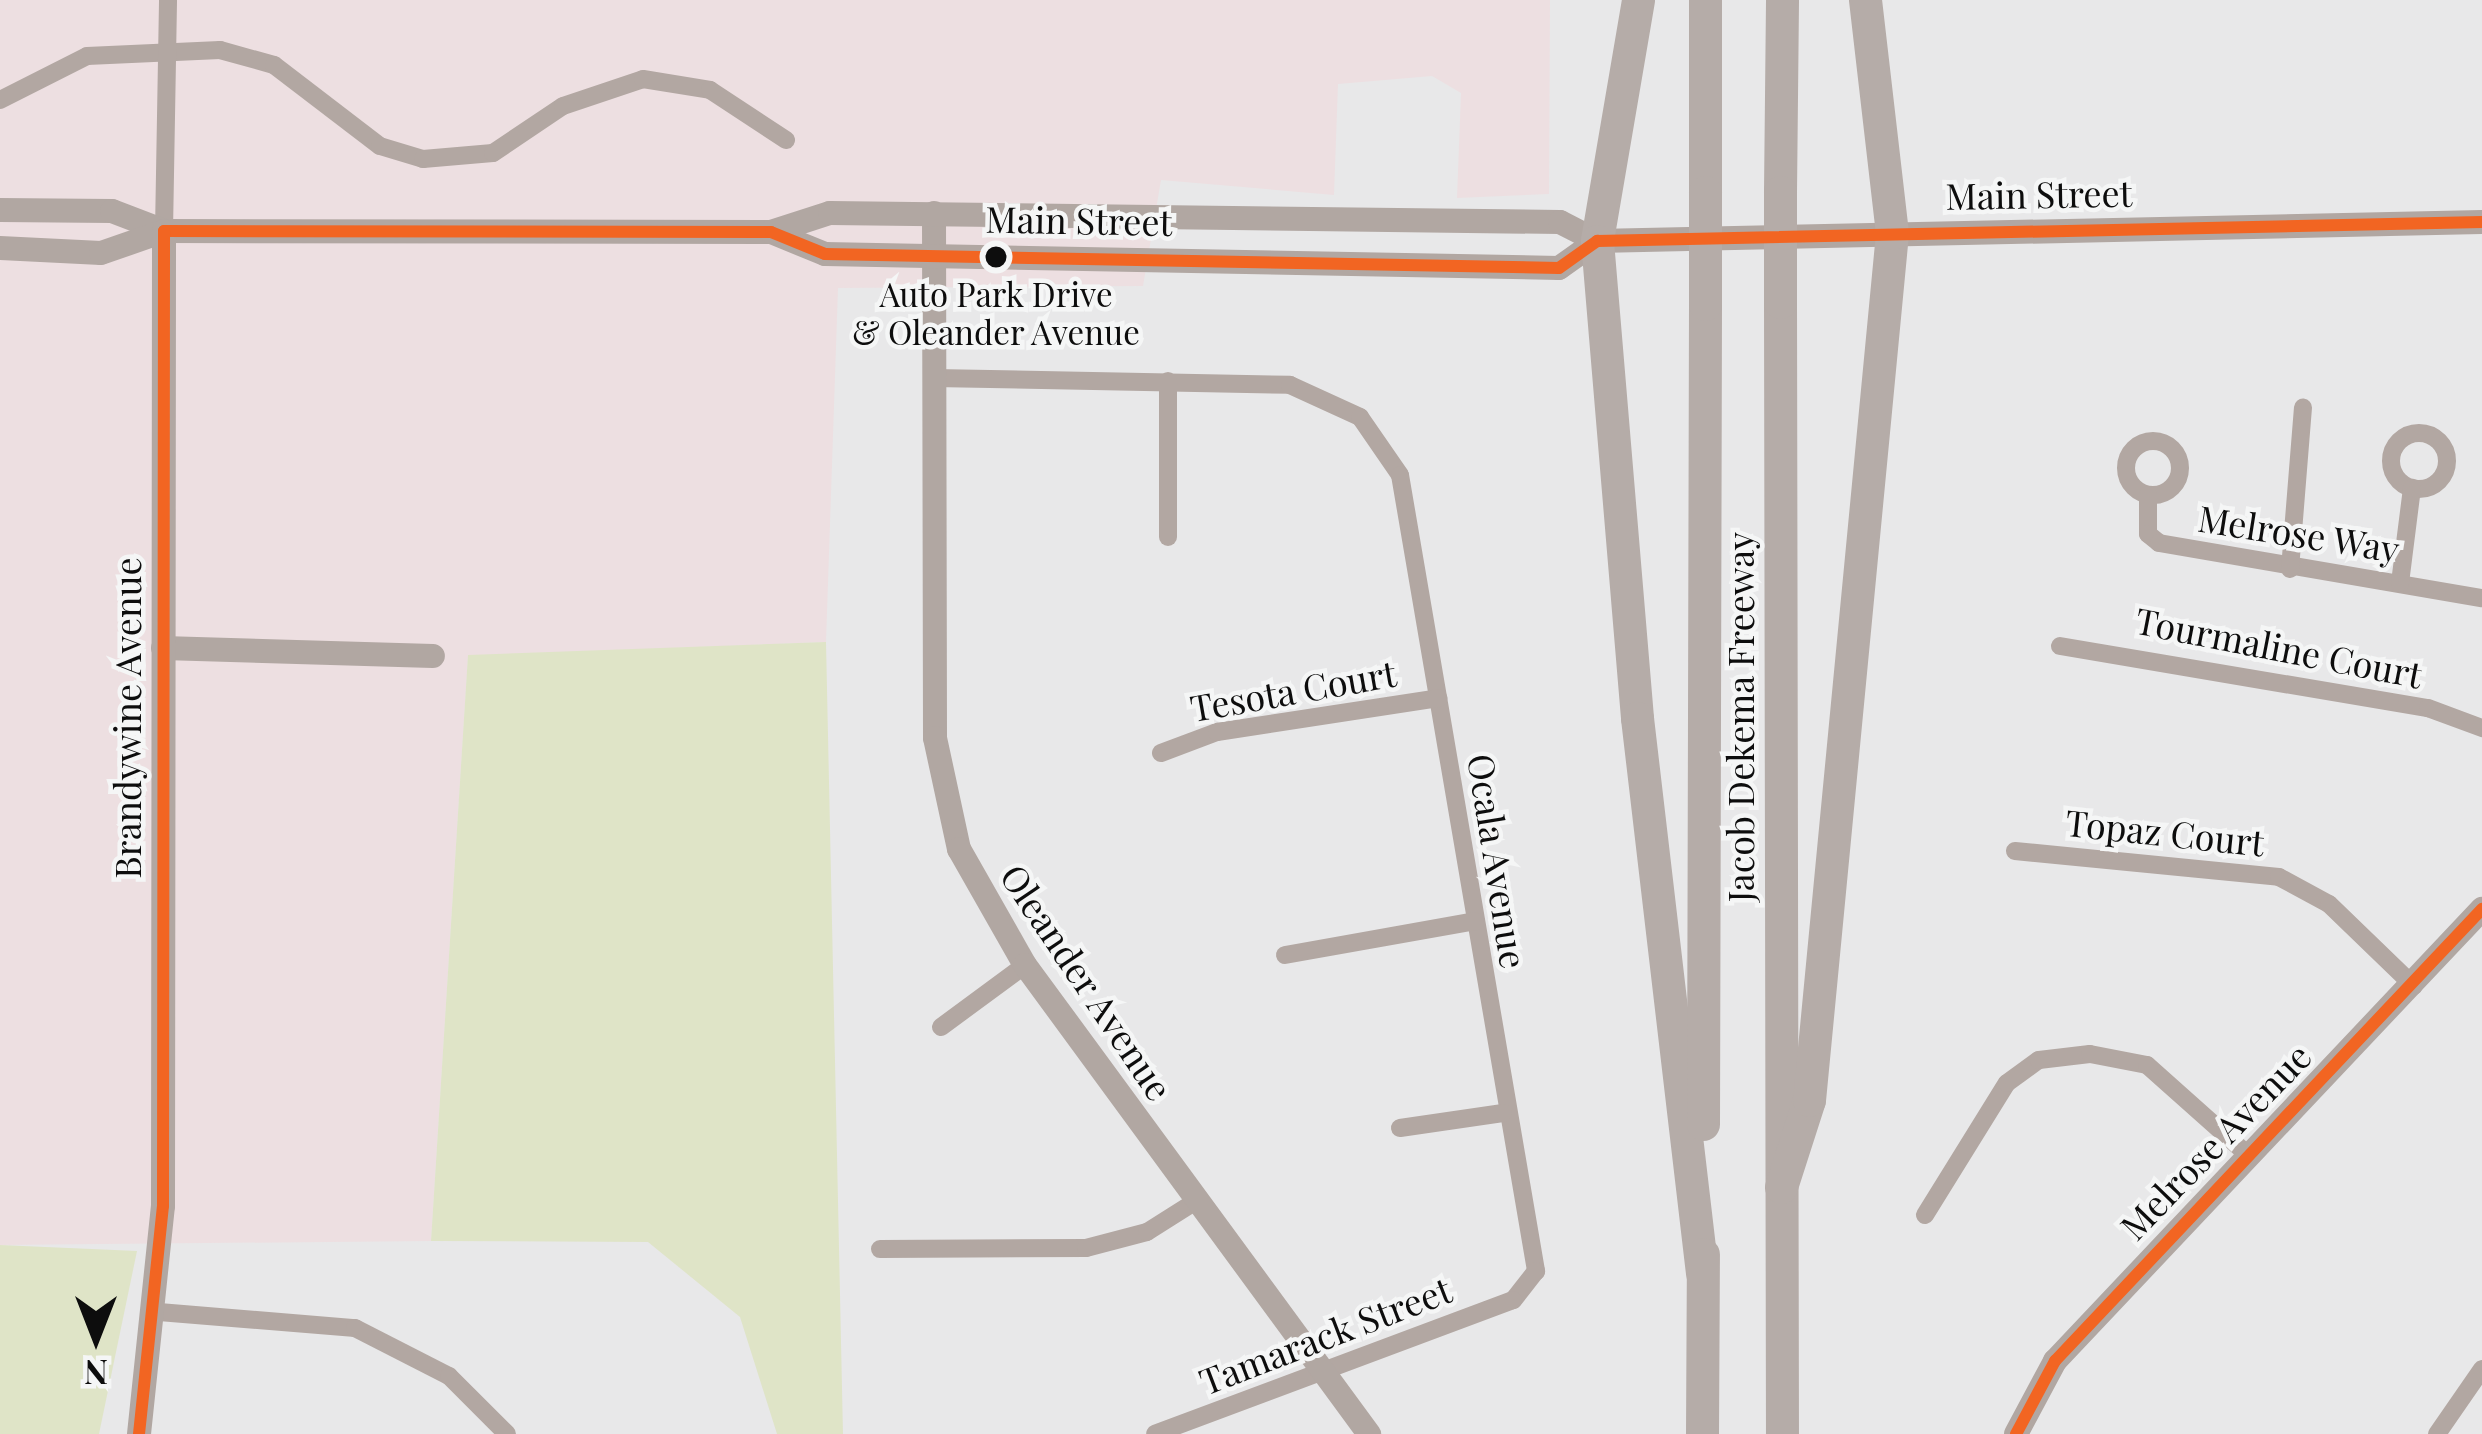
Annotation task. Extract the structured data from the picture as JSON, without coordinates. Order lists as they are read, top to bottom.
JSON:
{
  "streets": {
    "highway": ["Jacob Dekema Freeway"],
    "main road": [
      "Main Street",
      "Brandywine Avenue",
      "Oleander Avenue",
      "Melrose Avenue"
    ],
    "street": [
      "Melrose Way",
      "Tourmaline Court",
      "Tesota Court",
      "Topaz Court",
      "Ocala Avenue",
      "Tamarack Street"
    ]
  },
  "crossings": [
    ["Main Street", "Brandywine Avenue"],
    ["Main Street", "Oleander Avenue"],
    ["Tesota Court", "Ocala Avenue"],
    ["Topaz Court", "Melrose Avenue"],
    ["Ocala Avenue", "Tamarack Street"],
    ["Oleander Avenue", "Tamarack Street"]
  ],
  "places": ["Auto Park Drive & Oleander Avenue"],
  "north": "bottom"
}
